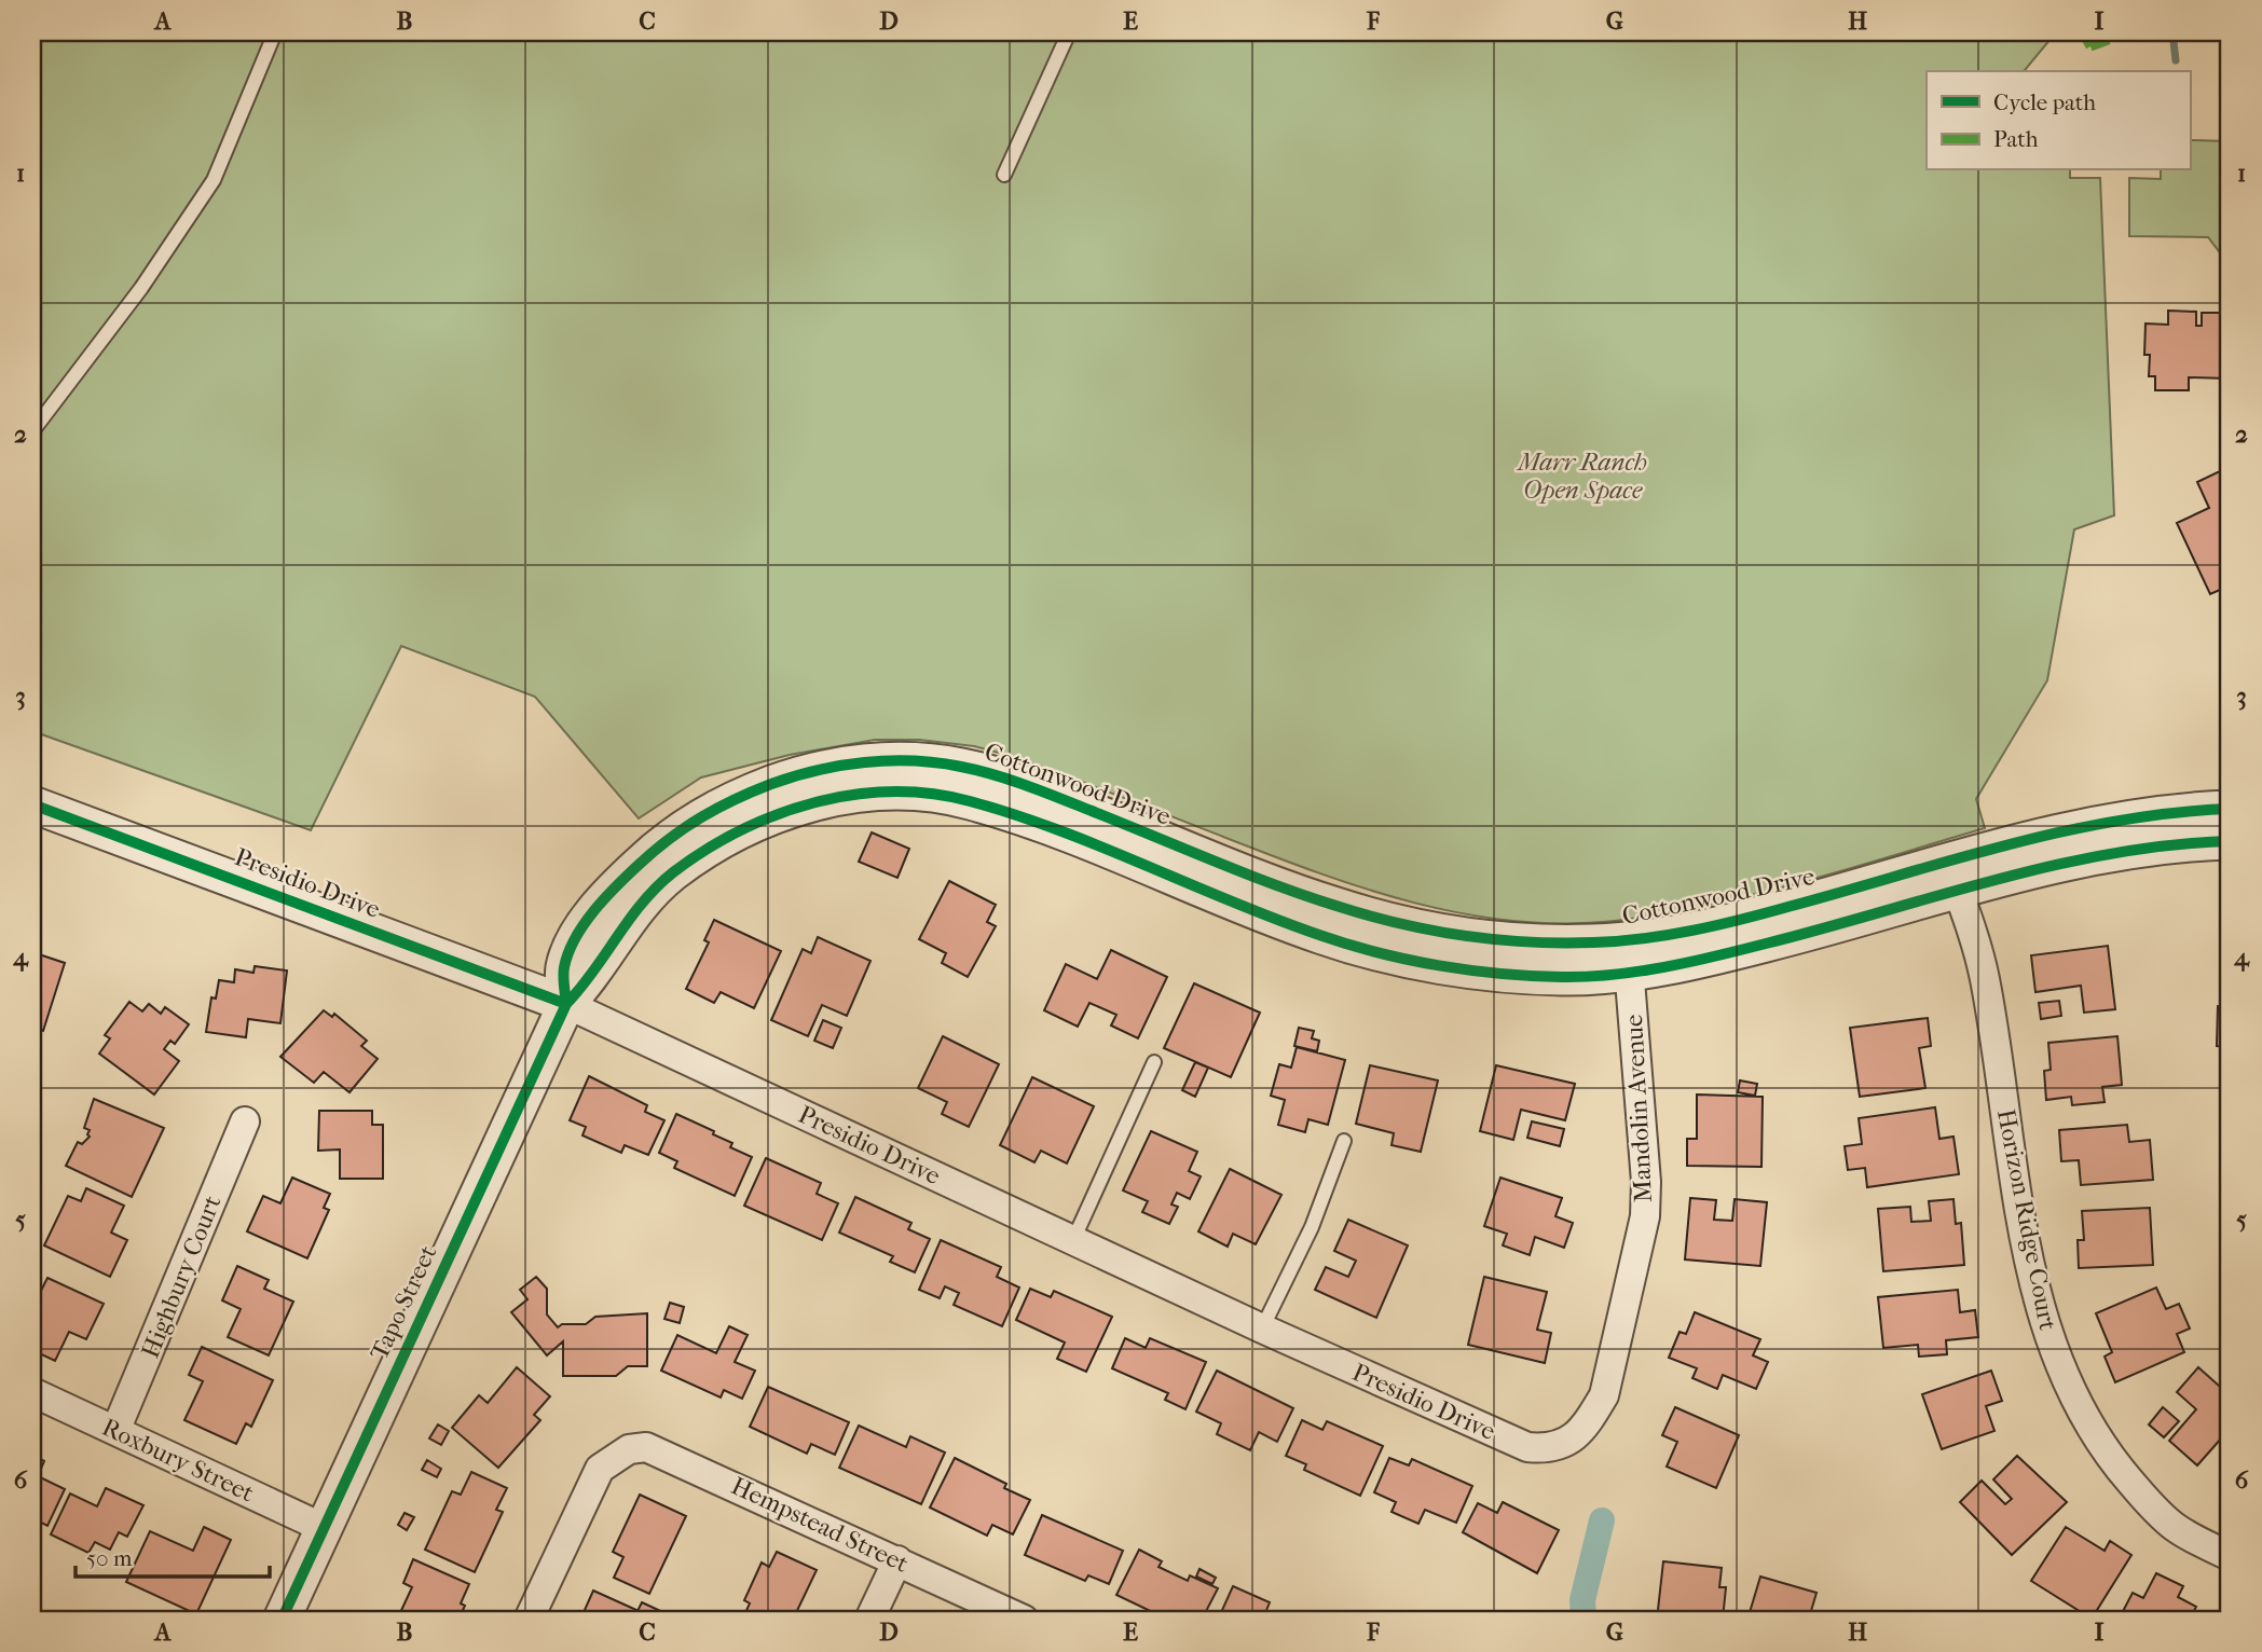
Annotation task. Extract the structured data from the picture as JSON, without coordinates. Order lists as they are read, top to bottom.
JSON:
{
  "streets": {
    "street": [
      "Cottonwood Drive",
      "Presidio Drive",
      "Mandolin Avenue",
      "Horizon Ridge Court",
      "Highbury Court",
      "Tapo Street",
      "Roxbury Street",
      "Hempstead Street"
    ]
  },
  "crossings": [
    ["Cottonwood Drive", "Presidio Drive"],
    ["Cottonwood Drive", "Mandolin Avenue"],
    ["Cottonwood Drive", "Horizon Ridge Court"],
    ["Cottonwood Drive", "Tapo Street"],
    ["Presidio Drive", "Mandolin Avenue"],
    ["Presidio Drive", "Tapo Street"],
    ["Highbury Court", "Roxbury Street"],
    ["Tapo Street", "Roxbury Street"]
  ],
  "parks": ["Marr Ranch Open Space"],
  "legend": ["Cycle path", "Path"],
  "scale_bar": "50 m",
  "grid": {
    "columns": [
      "A",
      "B",
      "C",
      "D",
      "E",
      "F",
      "G",
      "H",
      "I"
    ],
    "rows": [
      "1",
      "2",
      "3",
      "4",
      "5",
      "6"
    ]
  }
}
